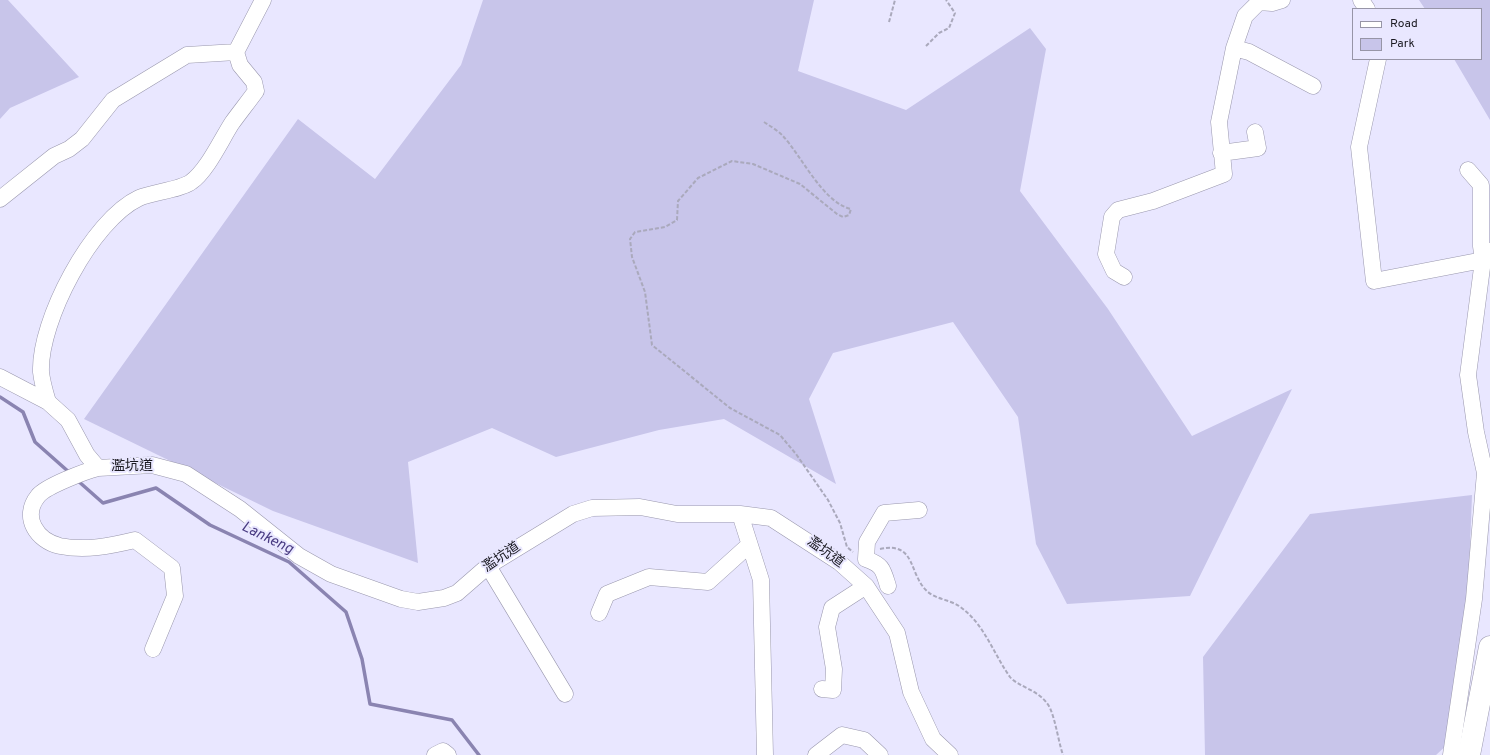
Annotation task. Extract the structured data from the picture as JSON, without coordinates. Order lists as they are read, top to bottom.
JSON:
{
  "streets": {
    "street": ["濫坑道"]
  },
  "water": ["Lankeng"],
  "legend": ["Road", "Park"]
}
